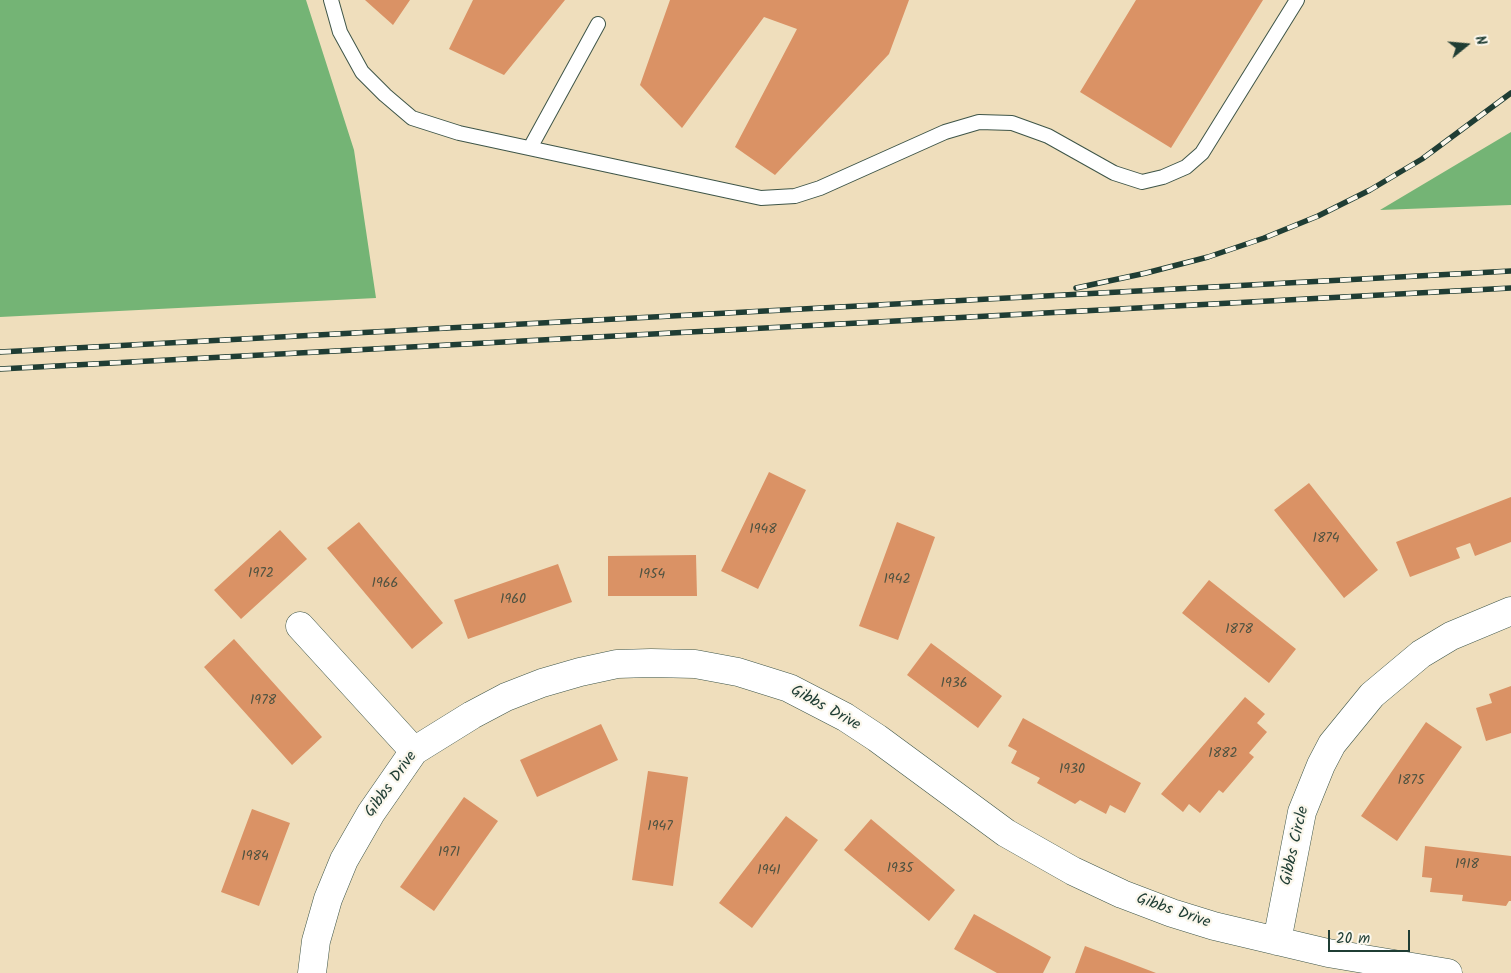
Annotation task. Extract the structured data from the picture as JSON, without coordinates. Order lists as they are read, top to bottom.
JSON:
{
  "streets": {
    "street": ["Gibbs Drive", "Gibbs Circle"]
  },
  "crossings": [
    ["Gibbs Drive", "Gibbs Circle"]
  ],
  "house_numbers": [
    "1948",
    "1874",
    "1972",
    "1954",
    "1942",
    "1966",
    "1960",
    "1878",
    "1936",
    "1978",
    "1882",
    "1930",
    "1875",
    "1947",
    "1971",
    "1984",
    "1918",
    "1935",
    "1941"
  ],
  "scale_bar": "20 m",
  "north": "right"
}
